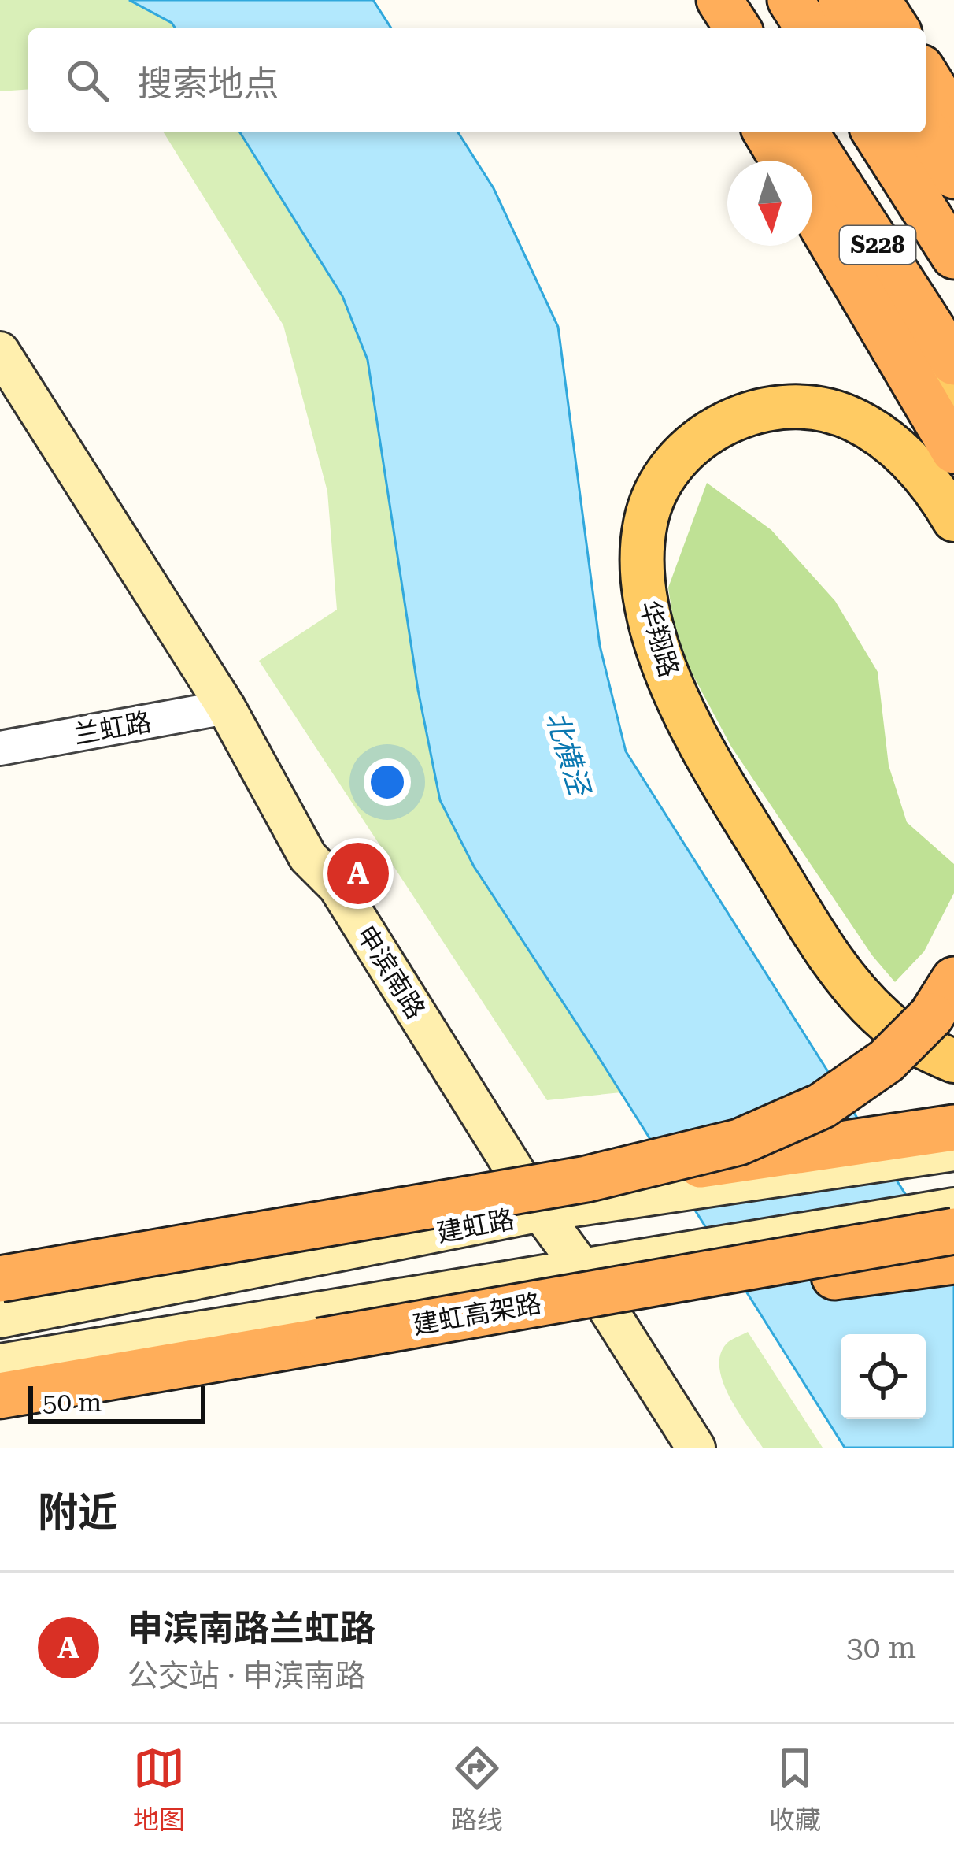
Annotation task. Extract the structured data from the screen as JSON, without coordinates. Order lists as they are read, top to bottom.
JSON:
{
  "streets": {
    "highway": ["S228", "建虹高架路"],
    "main road": ["华翔路", "申滨南路", "建虹路"],
    "street": ["兰虹路"]
  },
  "crossings": [
    ["兰虹路", "申滨南路"],
    ["申滨南路", "建虹路"]
  ],
  "water": ["北横泾"],
  "scale_bar": "50 m",
  "north": "bottom",
  "page": {
    "search": "搜索地点",
    "pins": "A",
    "scale": "50 m",
    "heading": "附近",
    "list": [
      {
        "mark": "A",
        "name": "申滨南路兰虹路",
        "note": "公交站 · 申滨南路",
        "value": "30 m"
      }
    ],
    "nav": ["地图", "路线", "收藏"]
  }
}
